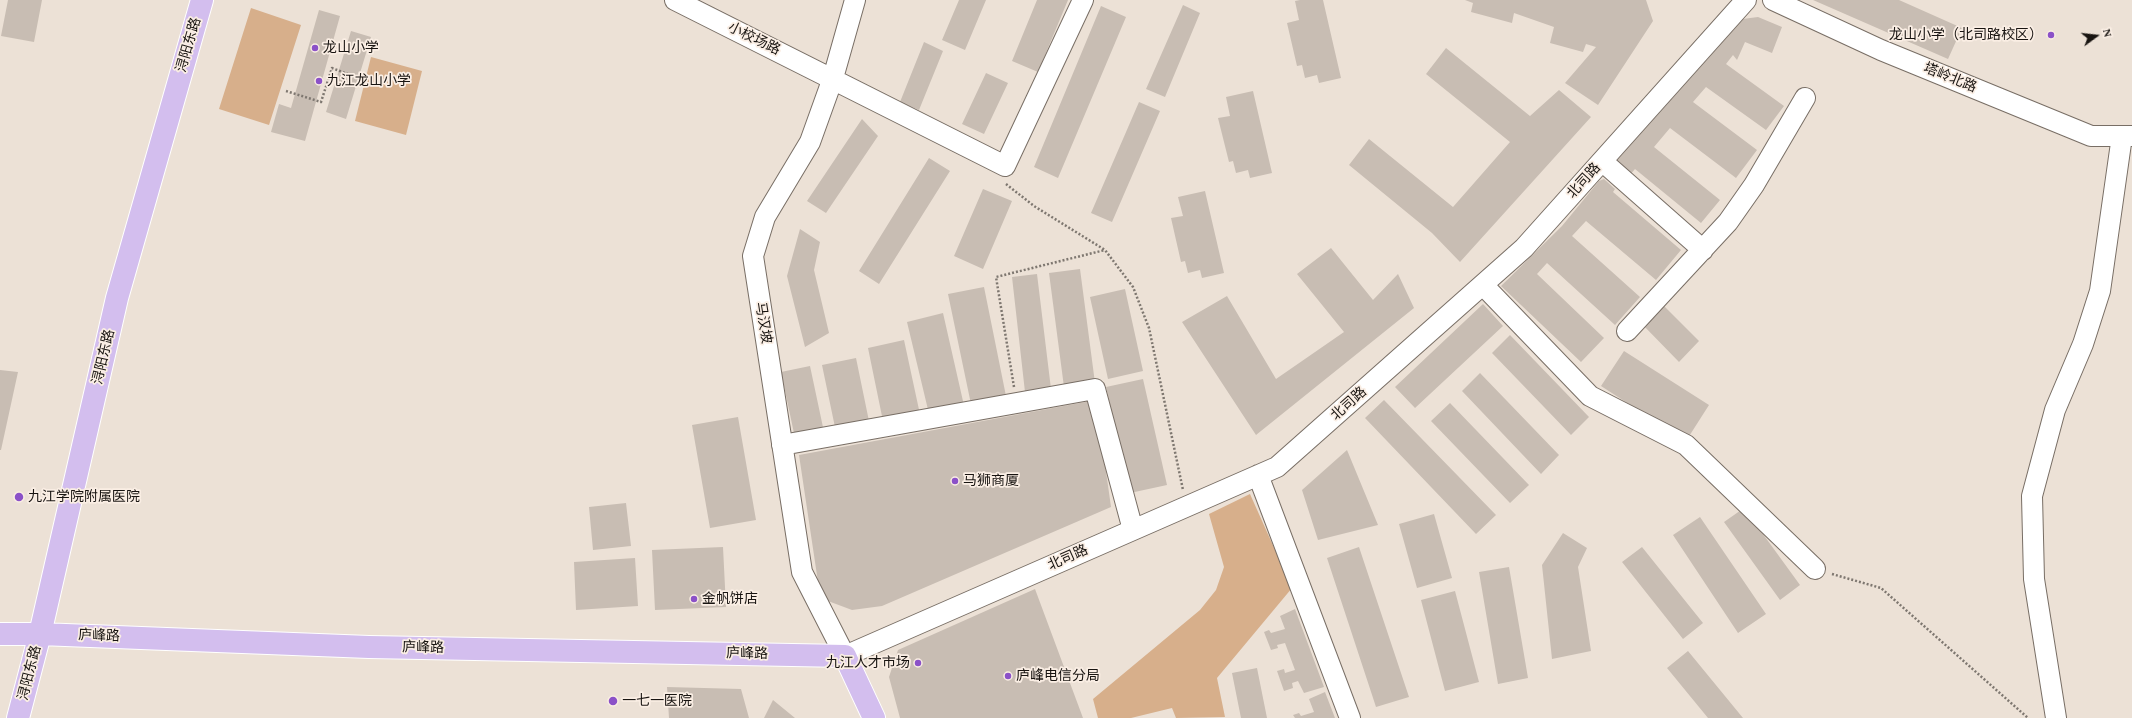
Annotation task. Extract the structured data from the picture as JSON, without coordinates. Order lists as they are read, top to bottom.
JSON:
{
  "streets": {
    "main road": ["浔阳东路", "庐峰路"],
    "street": [
      "小校场路",
      "塔岭北路",
      "北司路",
      "马汉坡"
    ]
  },
  "crossings": [
    ["小校场路", "马汉坡"],
    ["浔阳东路", "庐峰路"],
    ["北司路", "马汉坡"],
    ["北司路", "庐峰路"],
    ["马汉坡", "庐峰路"]
  ],
  "places": [
    "龙山小学（北司路校区）",
    "龙山小学",
    "九江龙山小学",
    "马狮商厦",
    "九江学院附属医院",
    "金帆饼店",
    "九江人才市场",
    "庐峰电信分局",
    "一七一医院"
  ],
  "north": "right"
}
